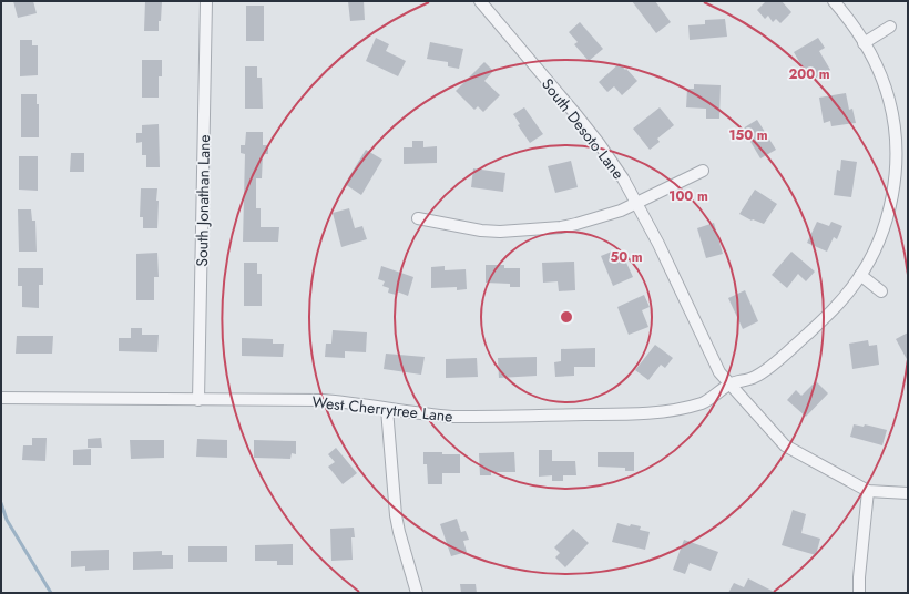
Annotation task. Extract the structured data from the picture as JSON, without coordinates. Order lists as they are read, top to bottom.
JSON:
{
  "streets": {
    "street": ["South Desoto Lane", "South Jonathan Lane", "West Cherrytree Lane"]
  },
  "crossings": [
    ["South Desoto Lane", "West Cherrytree Lane"],
    ["South Jonathan Lane", "West Cherrytree Lane"]
  ],
  "rings": [
    "200 m",
    "150 m",
    "100 m",
    "50 m"
  ]
}
